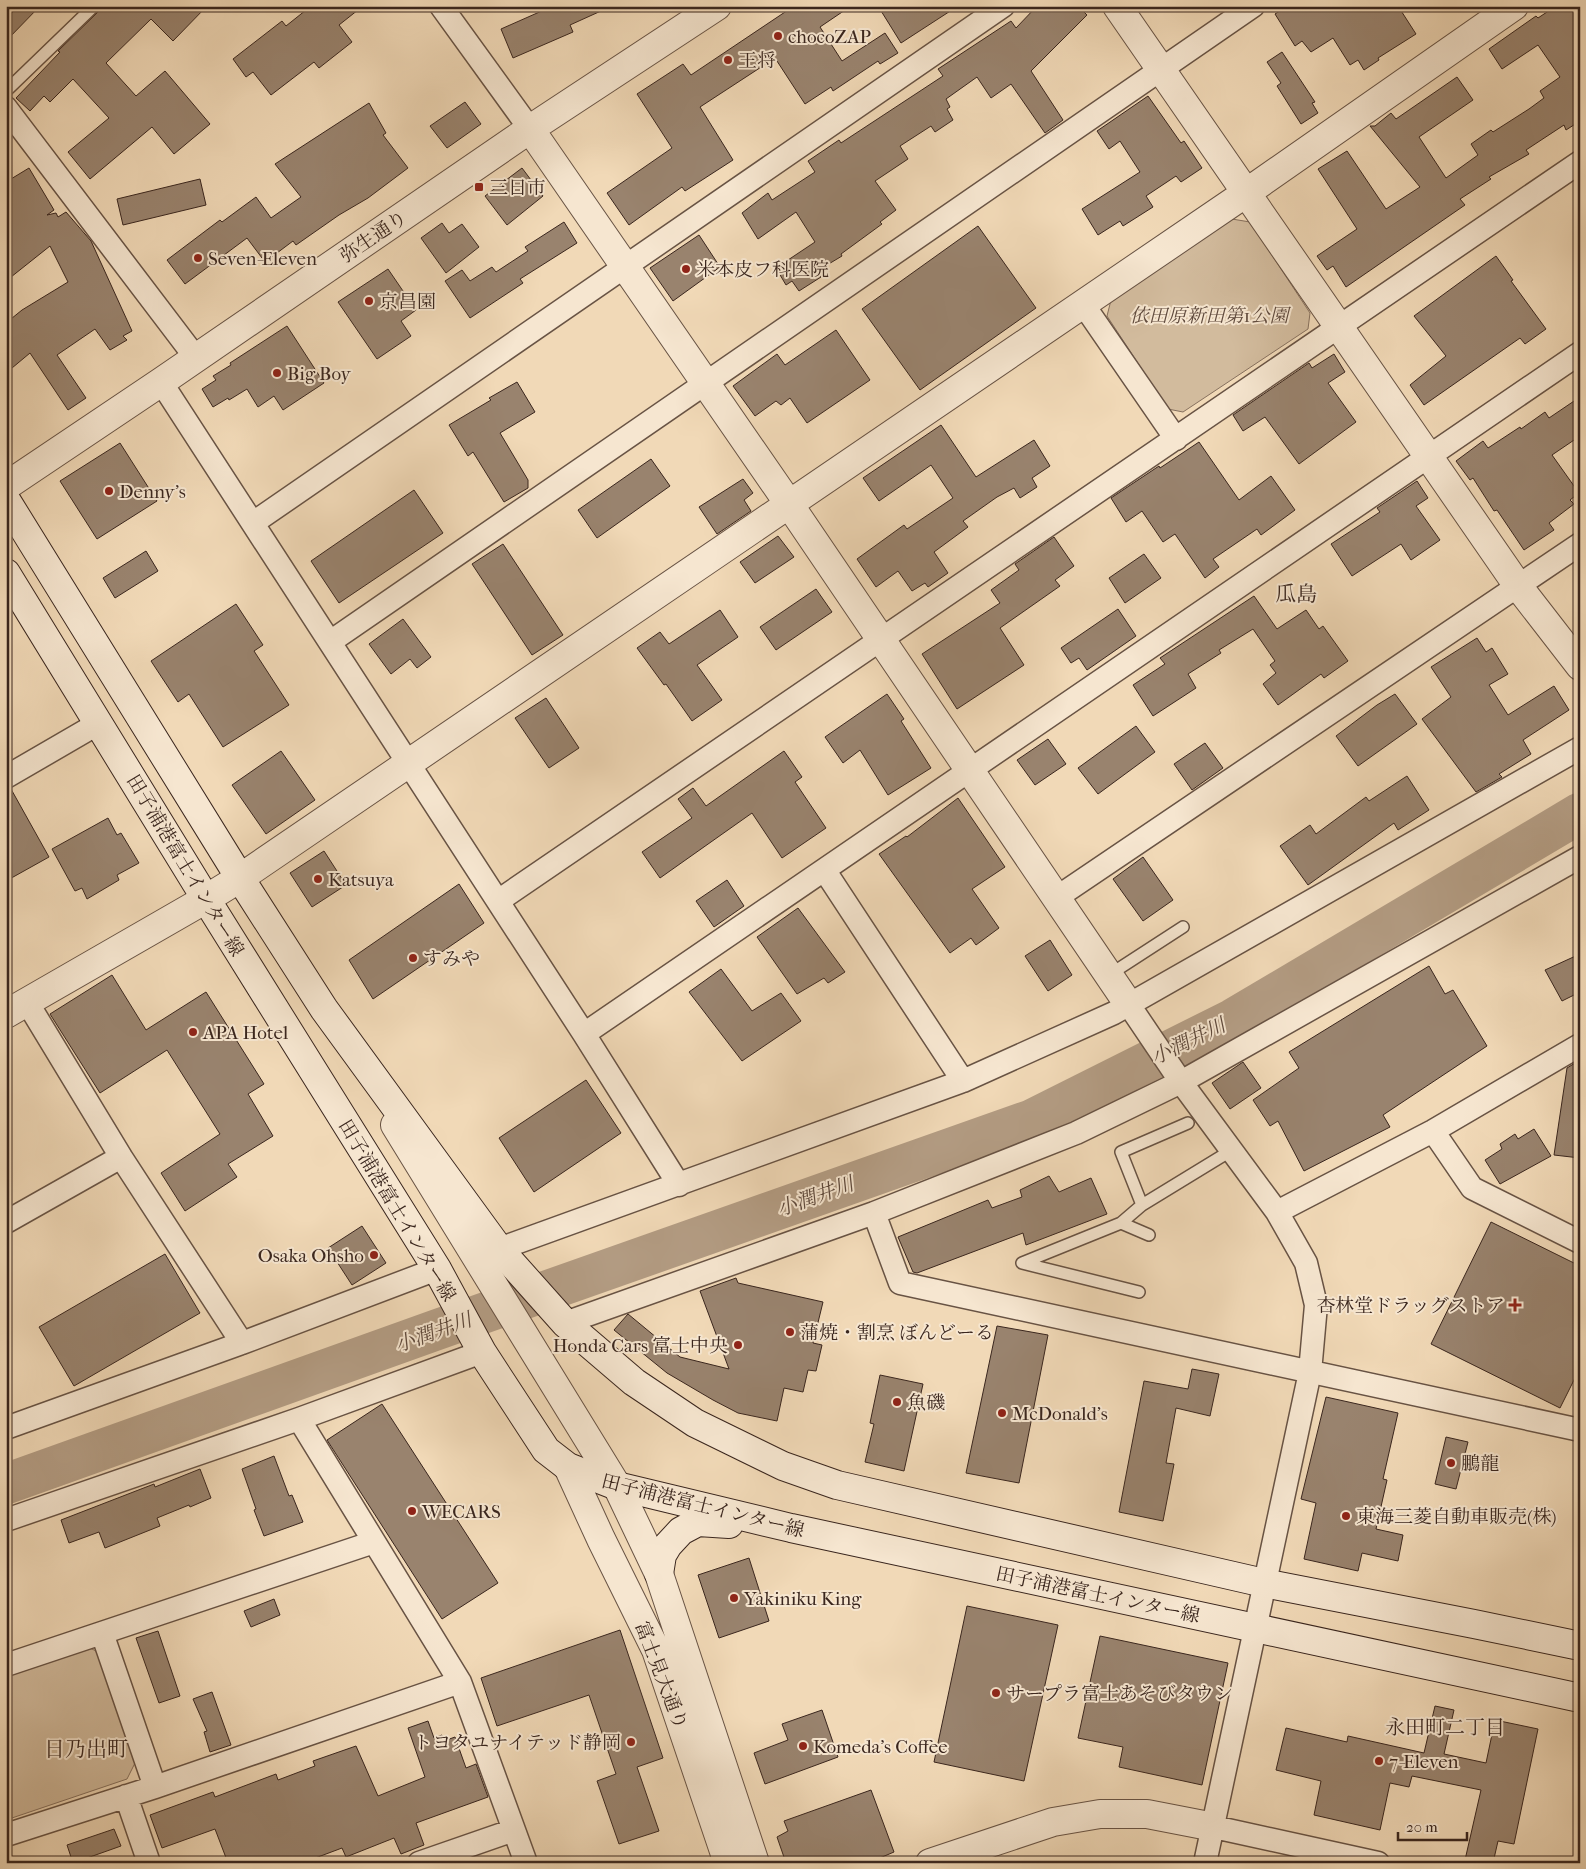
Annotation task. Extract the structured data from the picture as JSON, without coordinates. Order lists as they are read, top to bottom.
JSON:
{
  "streets": {
    "street": ["弥生通り", "田子浦港富士インター線", "富士見大通り"]
  },
  "crossings": [
    ["田子浦港富士インター線", "富士見大通り"]
  ],
  "districts": ["瓜島", "永田町二丁目", "日乃出町"],
  "water": ["小潤井川"],
  "parks": ["依田原新田第1公園"],
  "places": {
    "other": [
      "chocoZAP",
      "王将",
      "Seven-Eleven",
      "米本皮フ科医院",
      "京昌園",
      "Big Boy",
      "Denny's",
      "Katsuya",
      "すみや",
      "APA Hotel",
      "Osaka Ohsho",
      "蒲焼・割烹 ぼんどーる",
      "Honda Cars 富士中央",
      "魚磯",
      "McDonald's",
      "鵬龍",
      "WECARS",
      "東海三菱自動車販売(株)",
      "Yakiniku King",
      "サープラ富士あそびタウン",
      "トヨタユナイテッド静岡",
      "Komeda's Coffee",
      "7-Eleven"
    ],
    "transit": ["三日市"],
    "health": ["杏林堂ドラッグストア"]
  },
  "scale_bar": "20 m"
}
